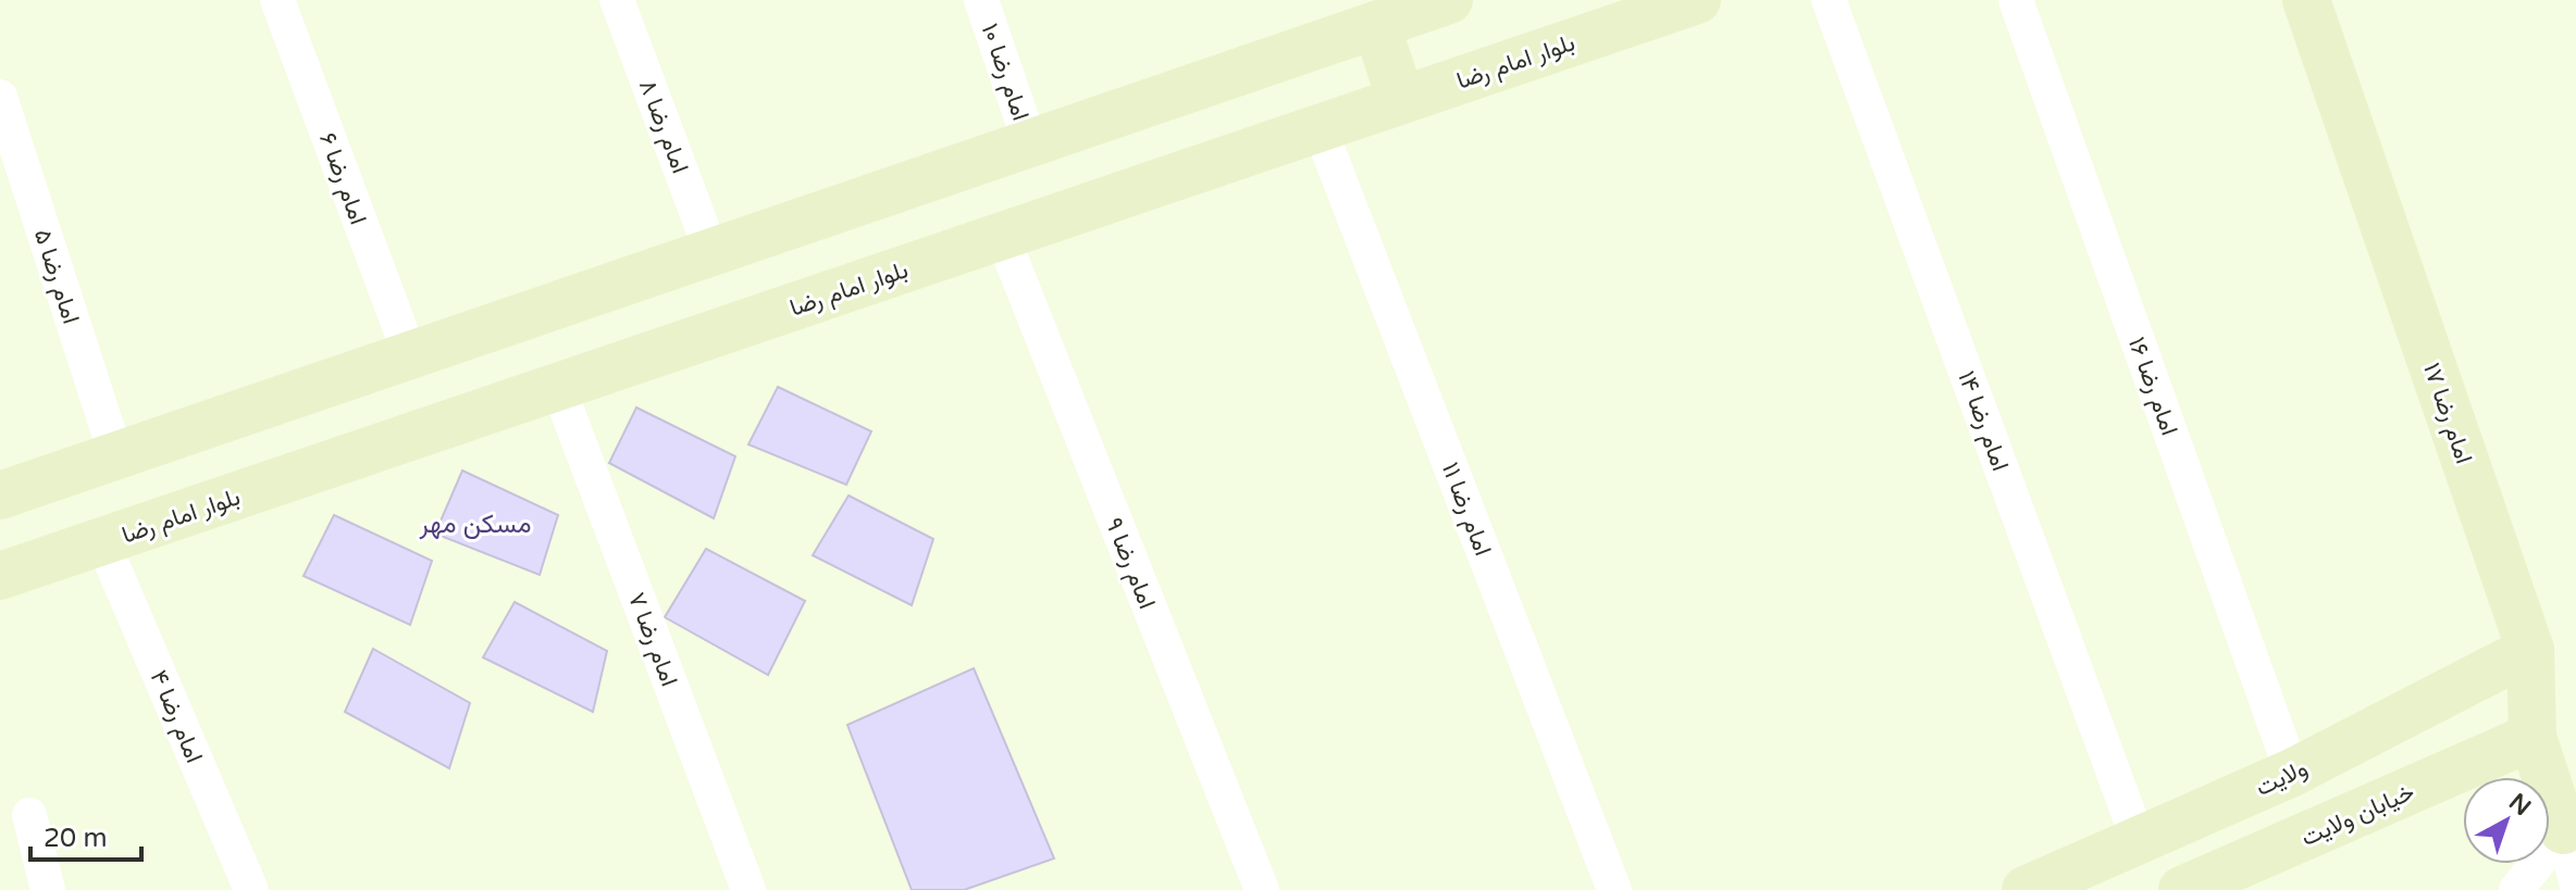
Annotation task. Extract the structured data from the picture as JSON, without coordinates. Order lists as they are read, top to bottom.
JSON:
{
  "streets": {
    "street": [
      "بلوار امام رضا",
      "امام رضا ۱۰",
      "امام رضا ۸",
      "امام رضا ۶",
      "امام رضا ۵",
      "امام رضا ۱۶",
      "امام رضا ۱۷",
      "امام رضا ۱۴",
      "امام رضا ۱۱",
      "امام رضا ۹",
      "امام رضا ۷",
      "امام رضا ۴",
      "ولایت",
      "خیابان ولایت"
    ]
  },
  "crossings": [
    ["بلوار امام رضا", "امام رضا ۱۱"],
    ["بلوار امام رضا", "امام رضا ۹"],
    ["بلوار امام رضا", "امام رضا ۷"],
    ["بلوار امام رضا", "امام رضا ۴"],
    ["امام رضا ۱۶", "ولایت"],
    ["امام رضا ۱۷", "ولایت"],
    ["امام رضا ۱۷", "خیابان ولایت"],
    ["امام رضا ۱۴", "ولایت"]
  ],
  "districts": ["مسکن مهر"],
  "scale_bar": "20 m",
  "north": "top right"
}
